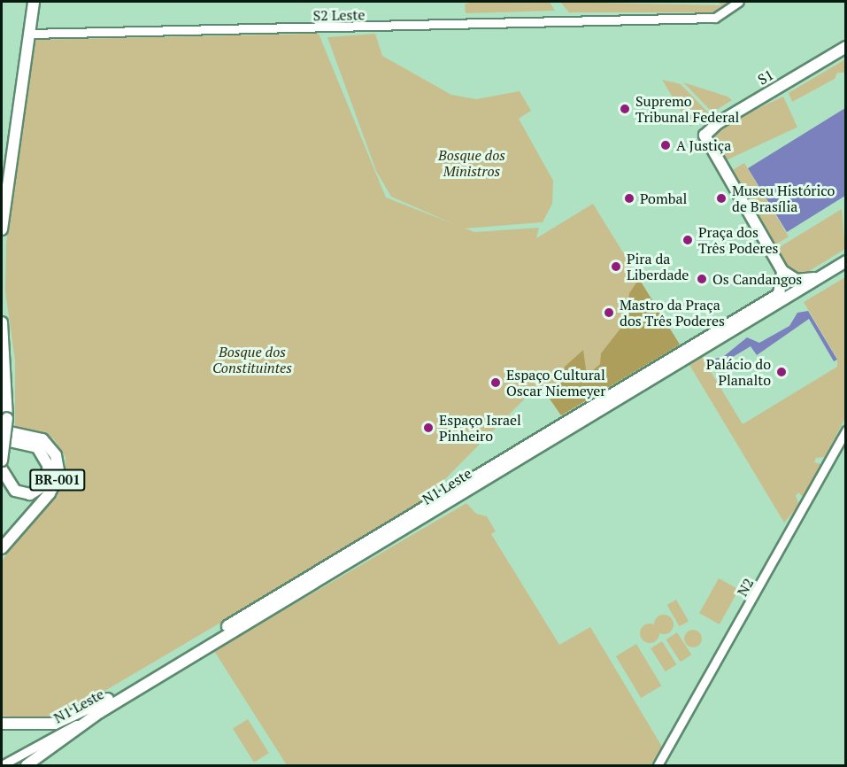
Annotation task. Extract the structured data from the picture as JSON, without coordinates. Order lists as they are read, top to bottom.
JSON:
{
  "streets": {
    "highway": ["S1", "BR-001", "N1 Leste"],
    "main road": ["S2 Leste", "N2"]
  },
  "crossings": [
    ["S1", "N1 Leste"]
  ],
  "parks": ["Bosque dos Ministros", "Bosque dos Constituintes"],
  "places": [
    "Supremo Tribunal Federal",
    "A Justiça",
    "Pombal",
    "Museu Histórico de Brasília",
    "Praça dos Três Poderes",
    "Pira da Liberdade",
    "Os Candangos",
    "Mastro da Praça dos Três Poderes",
    "Palácio do Planalto",
    "Espaço Cultural Oscar Niemeyer",
    "Espaço Israel Pinheiro"
  ]
}
